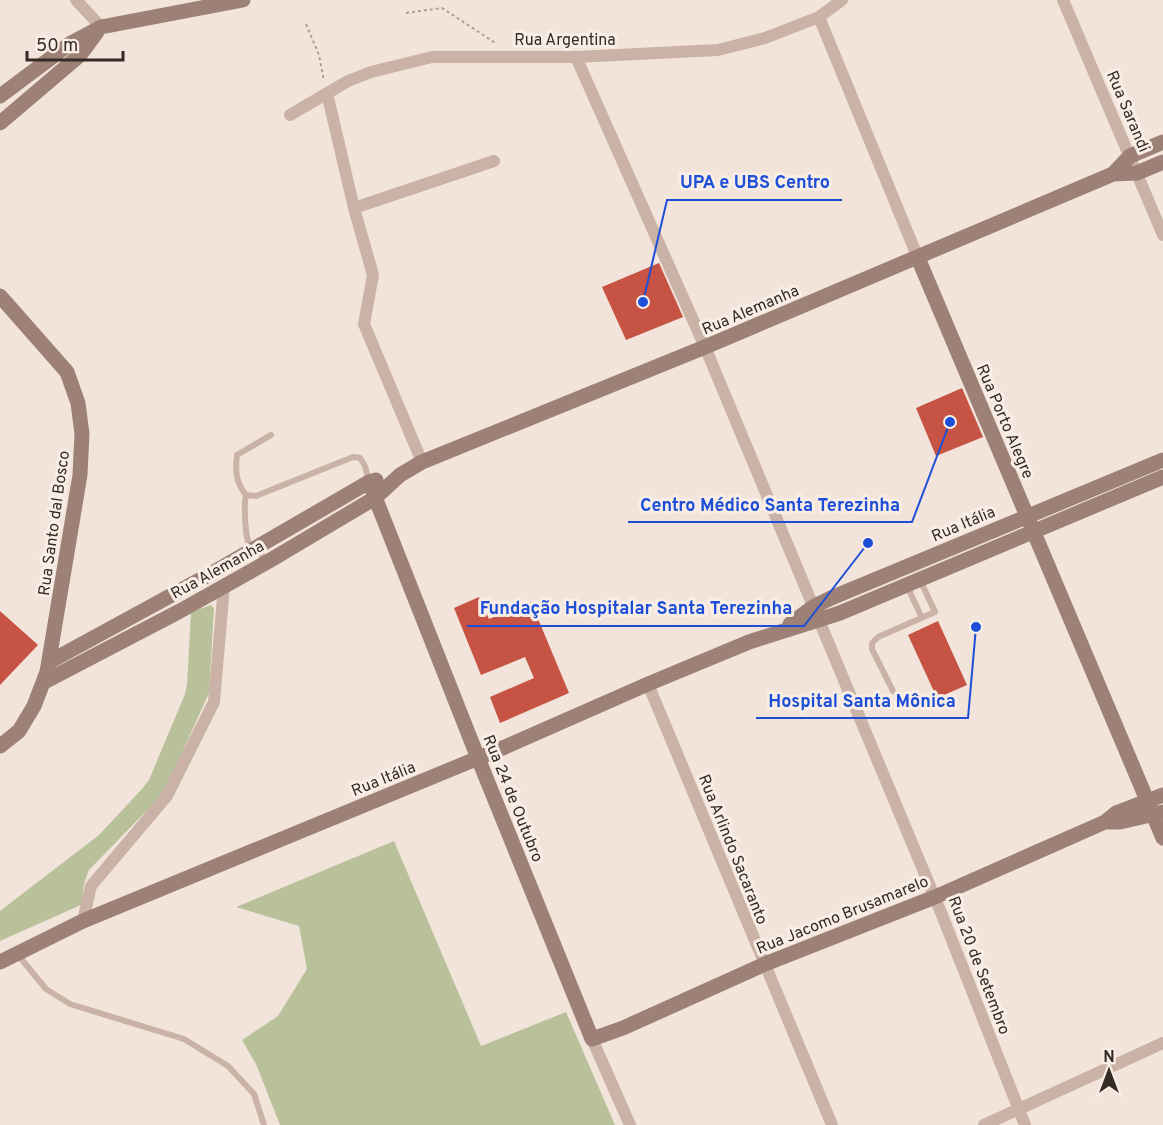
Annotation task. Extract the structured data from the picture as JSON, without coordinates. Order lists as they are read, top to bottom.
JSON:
{
  "streets": {
    "main road": [
      "Rua Alemanha",
      "Rua Porto Alegre",
      "Rua Santo dal Bosco",
      "Rua Itália",
      "Rua 24 de Outubro",
      "Rua Jacomo Brusamarelo"
    ],
    "street": [
      "Rua Argentina",
      "Rua Sarandi",
      "Rua Arlindo Sacaranto",
      "Rua 20 de Setembro"
    ]
  },
  "crossings": [
    ["Rua Argentina", "Rua Porto Alegre"],
    ["Rua Argentina", "Rua 20 de Setembro"],
    ["Rua Sarandi", "Rua Alemanha"],
    ["Rua Alemanha", "Rua Porto Alegre"],
    ["Rua Alemanha", "Rua Santo dal Bosco"],
    ["Rua Alemanha", "Rua 24 de Outubro"],
    ["Rua Alemanha", "Rua 20 de Setembro"],
    ["Rua Porto Alegre", "Rua Itália"],
    ["Rua Porto Alegre", "Rua Jacomo Brusamarelo"],
    ["Rua Itália", "Rua 24 de Outubro"],
    ["Rua Itália", "Rua Arlindo Sacaranto"],
    ["Rua Itália", "Rua 20 de Setembro"],
    ["Rua 24 de Outubro", "Rua Jacomo Brusamarelo"],
    ["Rua Arlindo Sacaranto", "Rua Jacomo Brusamarelo"],
    ["Rua Jacomo Brusamarelo", "Rua 20 de Setembro"]
  ],
  "places": [
    "UPA e UBS Centro",
    "Centro Médico Santa Terezinha",
    "Fundação Hospitalar Santa Terezinha",
    "Hospital Santa Mônica"
  ],
  "scale_bar": "50 m",
  "north": "top"
}
